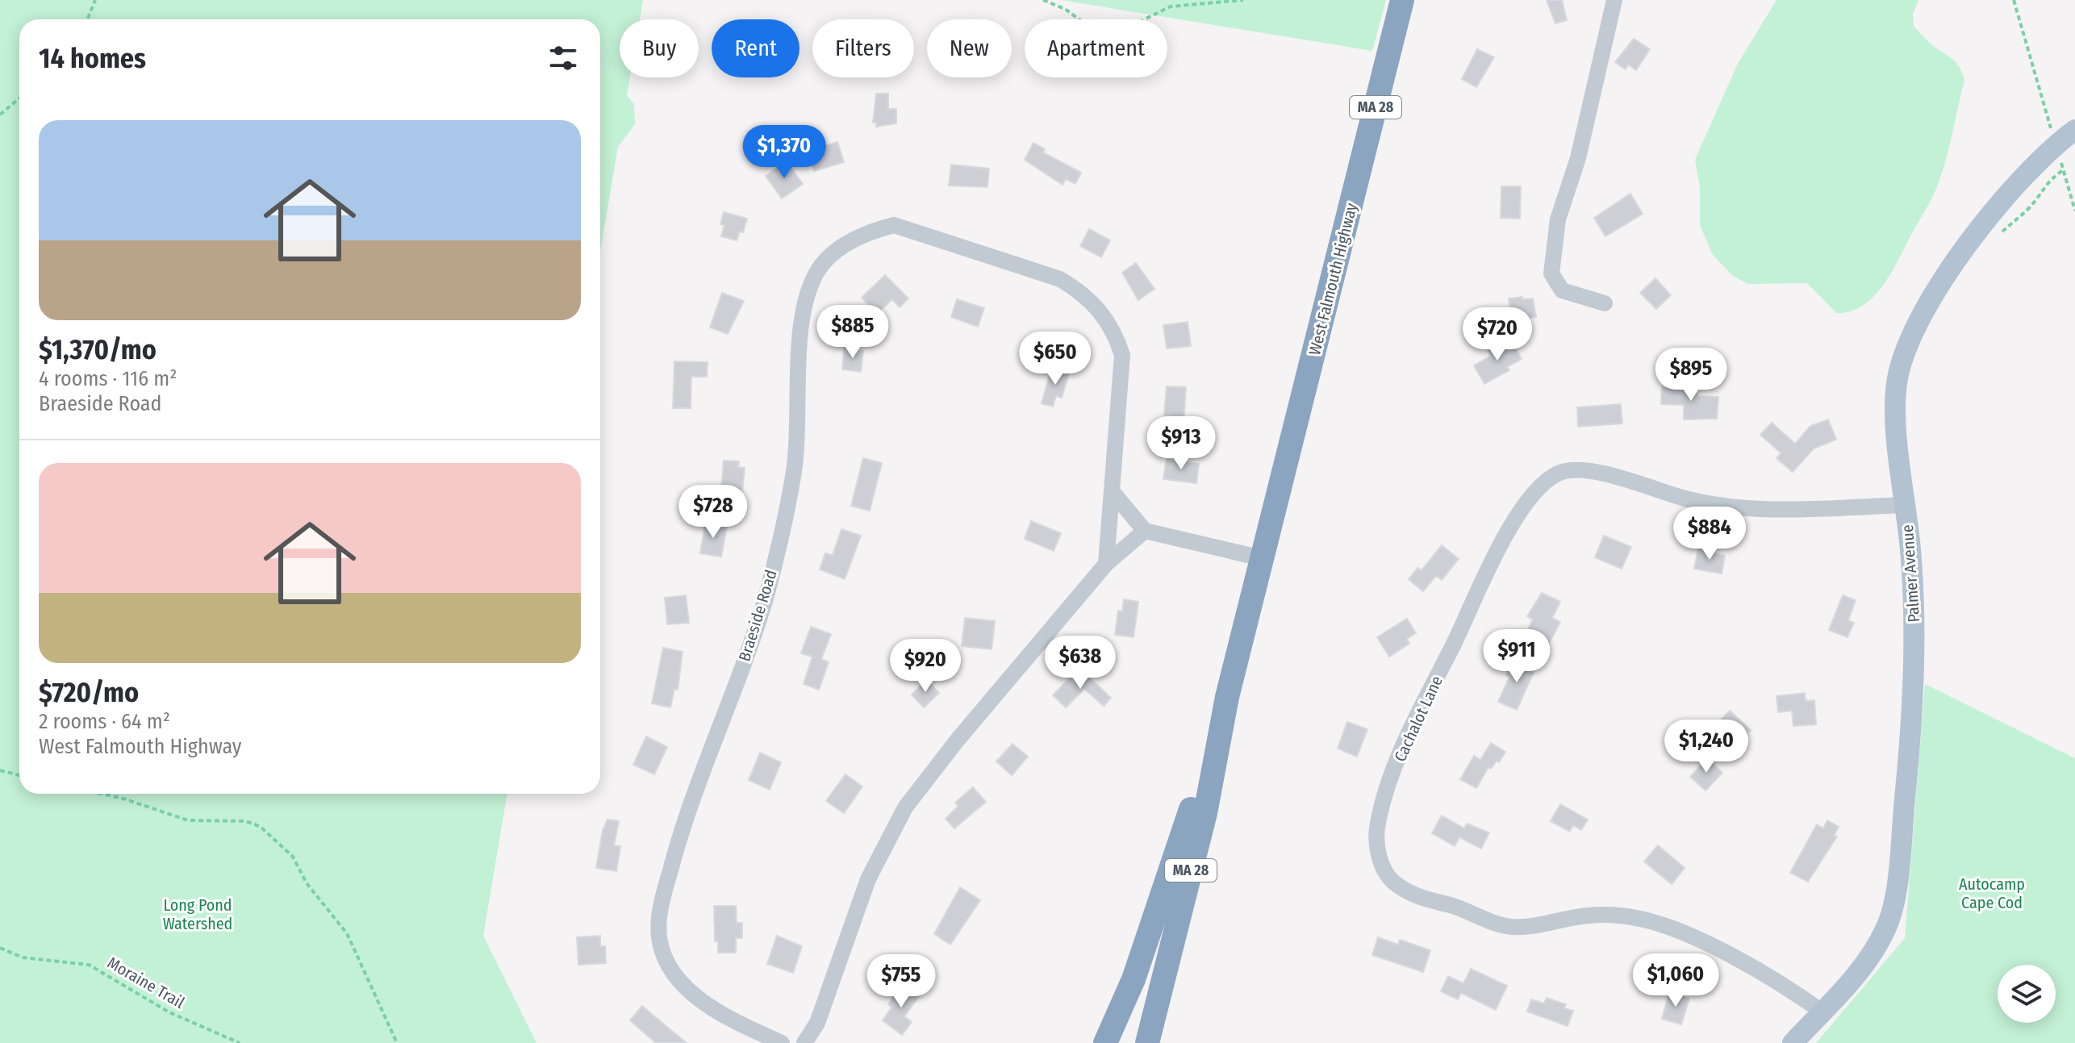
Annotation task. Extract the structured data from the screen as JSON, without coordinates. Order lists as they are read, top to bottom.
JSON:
{
  "streets": {
    "highway": ["MA 28", "West Falmouth Highway"],
    "main road": ["Palmer Avenue"],
    "street": ["Braeside Road", "Cachalot Lane"],
    "path": ["Moraine Trail"]
  },
  "crossings": [
    ["MA 28", "West Falmouth Highway"],
    ["Palmer Avenue", "Cachalot Lane"]
  ],
  "parks": ["Autocamp Cape Cod", "Long Pond Watershed"],
  "page": {
    "chip": [
      "Buy",
      "Rent",
      "Filters",
      "New",
      "Apartment"
    ],
    "heading": "14 homes",
    "list": [
      {
        "name": "$1,370/mo",
        "note": "4 rooms · 116 m² · Braeside Road"
      },
      {
        "name": "$720/mo",
        "note": "2 rooms · 64 m² · West Falmouth Highway"
      }
    ],
    "price": [
      "$1,370",
      "$885",
      "$720",
      "$650",
      "$895",
      "$913",
      "$728",
      "$884",
      "$911",
      "$638",
      "$920",
      "$1,240",
      "$1,060",
      "$755"
    ]
  }
}
